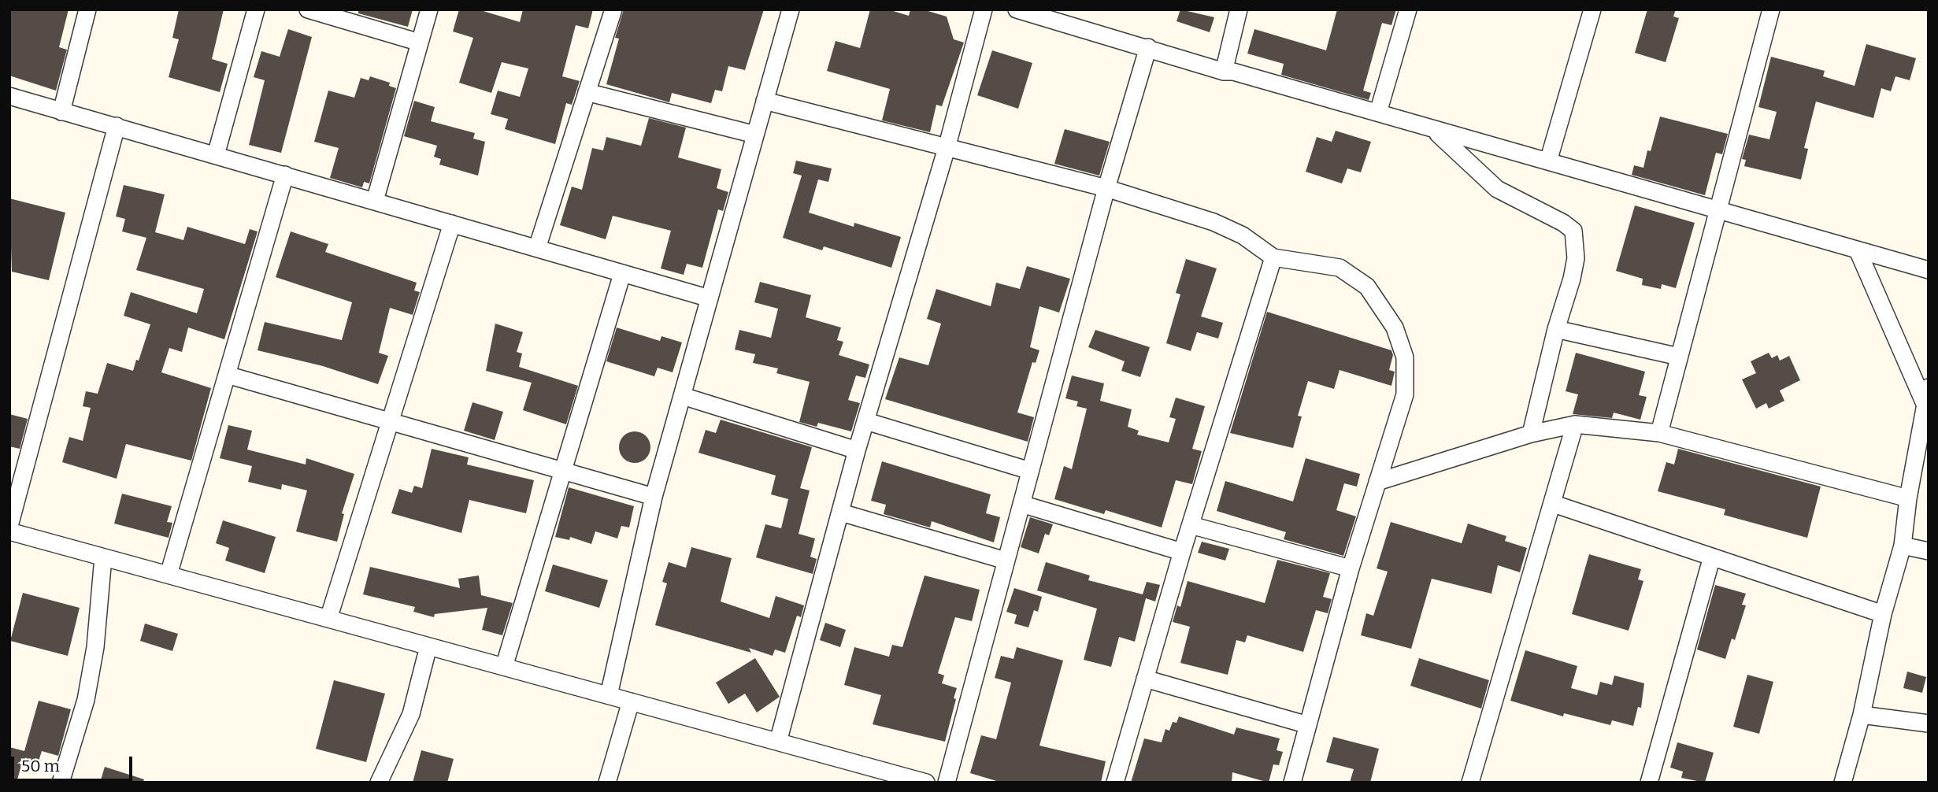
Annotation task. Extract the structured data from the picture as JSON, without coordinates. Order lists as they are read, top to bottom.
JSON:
{
  "scale_bar": "50 m"
}
